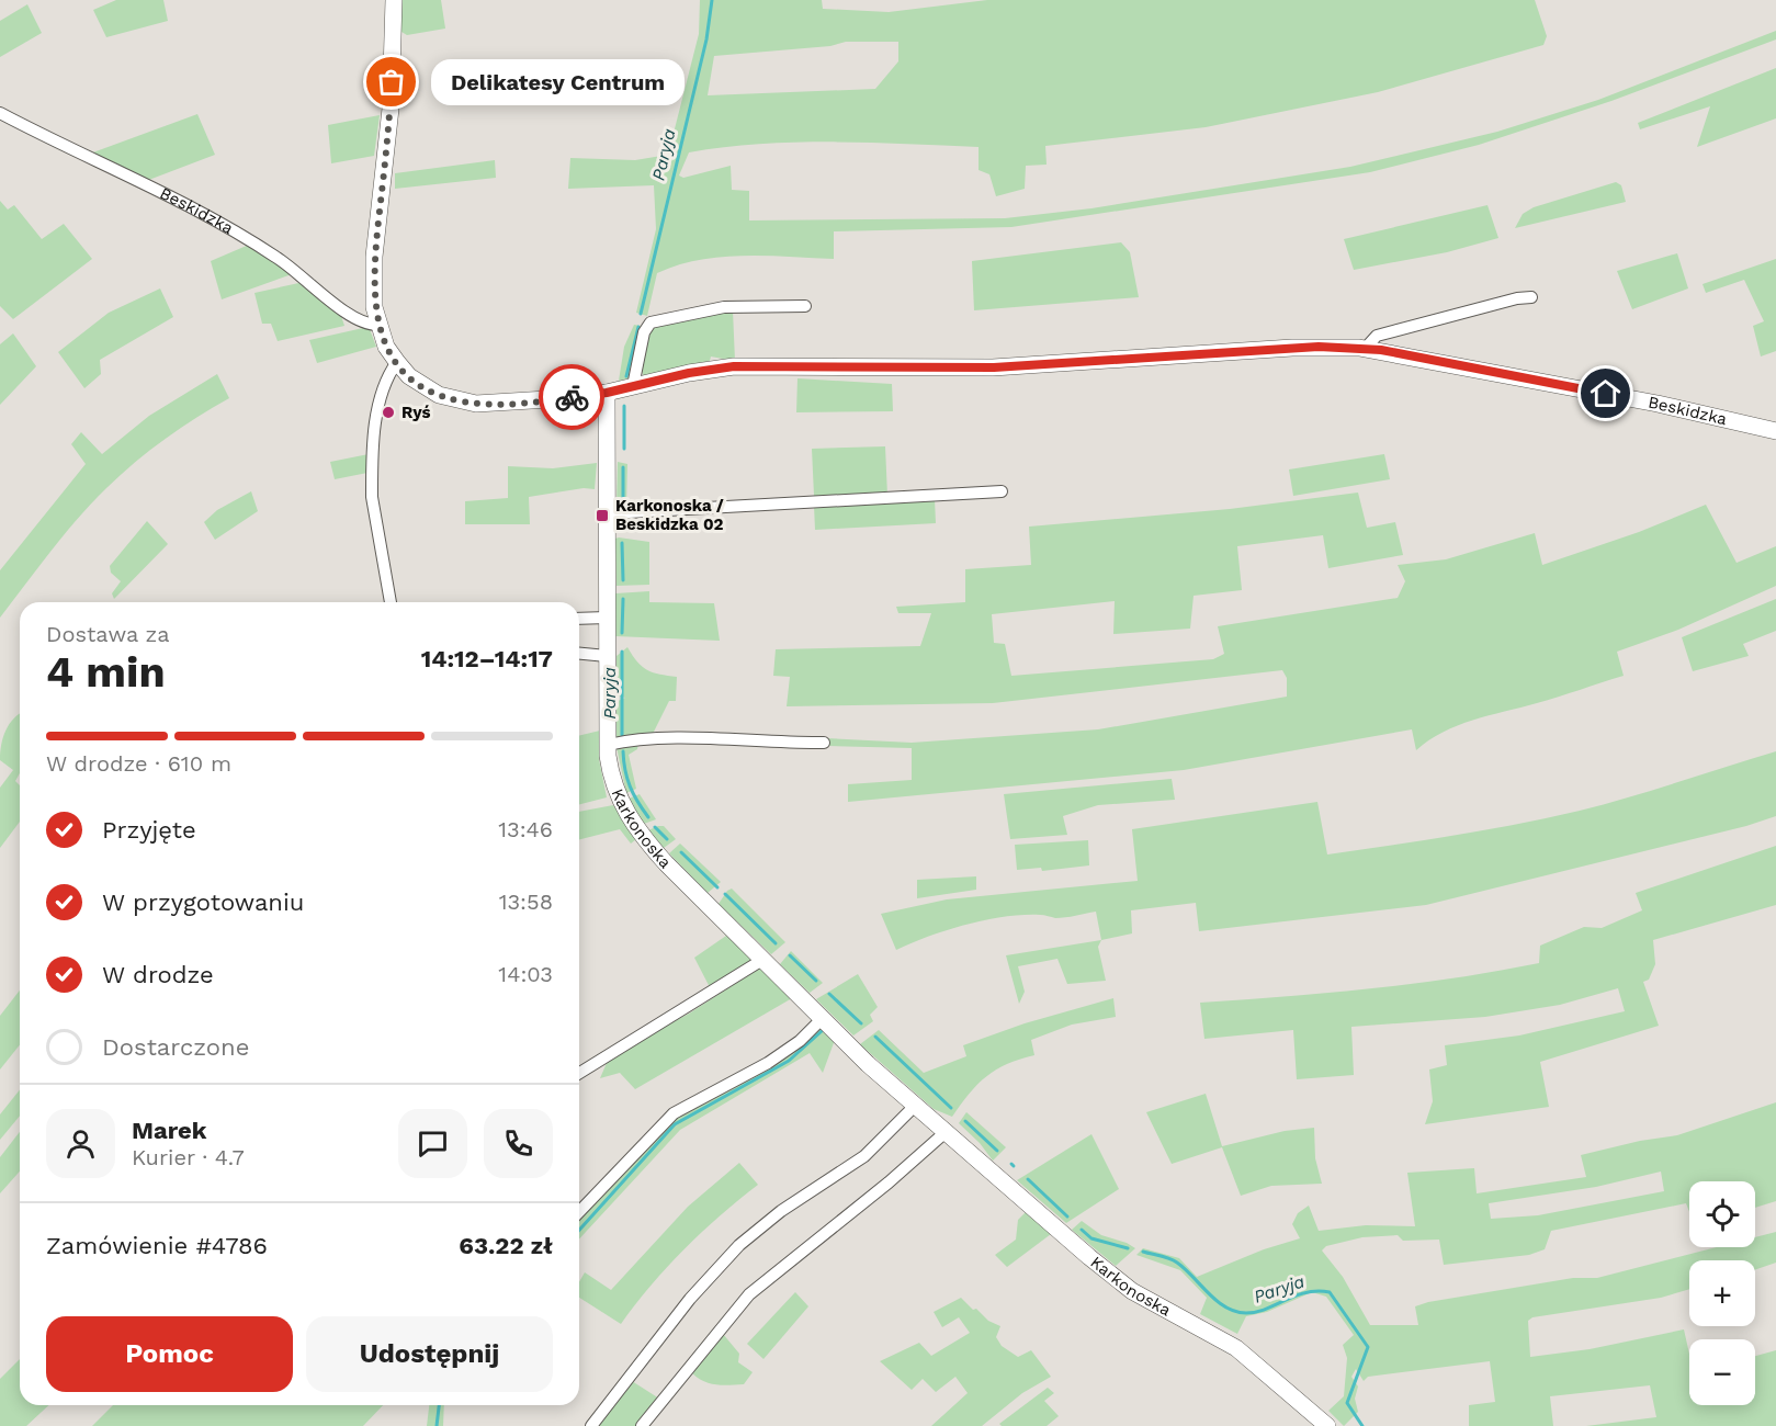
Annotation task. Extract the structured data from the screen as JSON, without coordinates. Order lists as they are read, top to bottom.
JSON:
{
  "streets": {
    "street": ["Beskidzka", "Karkonoska"]
  },
  "crossings": [
    ["Beskidzka", "Karkonoska"]
  ],
  "water": ["Paryja"],
  "places": {
    "other": ["Delikatesy Centrum", "Ryś"],
    "transit": ["Karkonoska / Beskidzka 02"]
  },
  "page": {
    "bubble": "Delikatesy Centrum",
    "heading": ["4 min", "Dostawa za", "14:12–14:17"],
    "panel": [
      "Marek",
      "Kurier · 4.7",
      "Zamówienie #4786",
      "63.22 zł"
    ],
    "bar": "W drodze · 610 m",
    "list": [
      ["Przyjęte", "13:46"],
      ["W przygotowaniu", "13:58"],
      ["W drodze", "14:03"],
      "Dostarczone"
    ],
    "map_buttons": ["+", "−"],
    "buttons": ["Pomoc", "Udostępnij"]
  }
}
